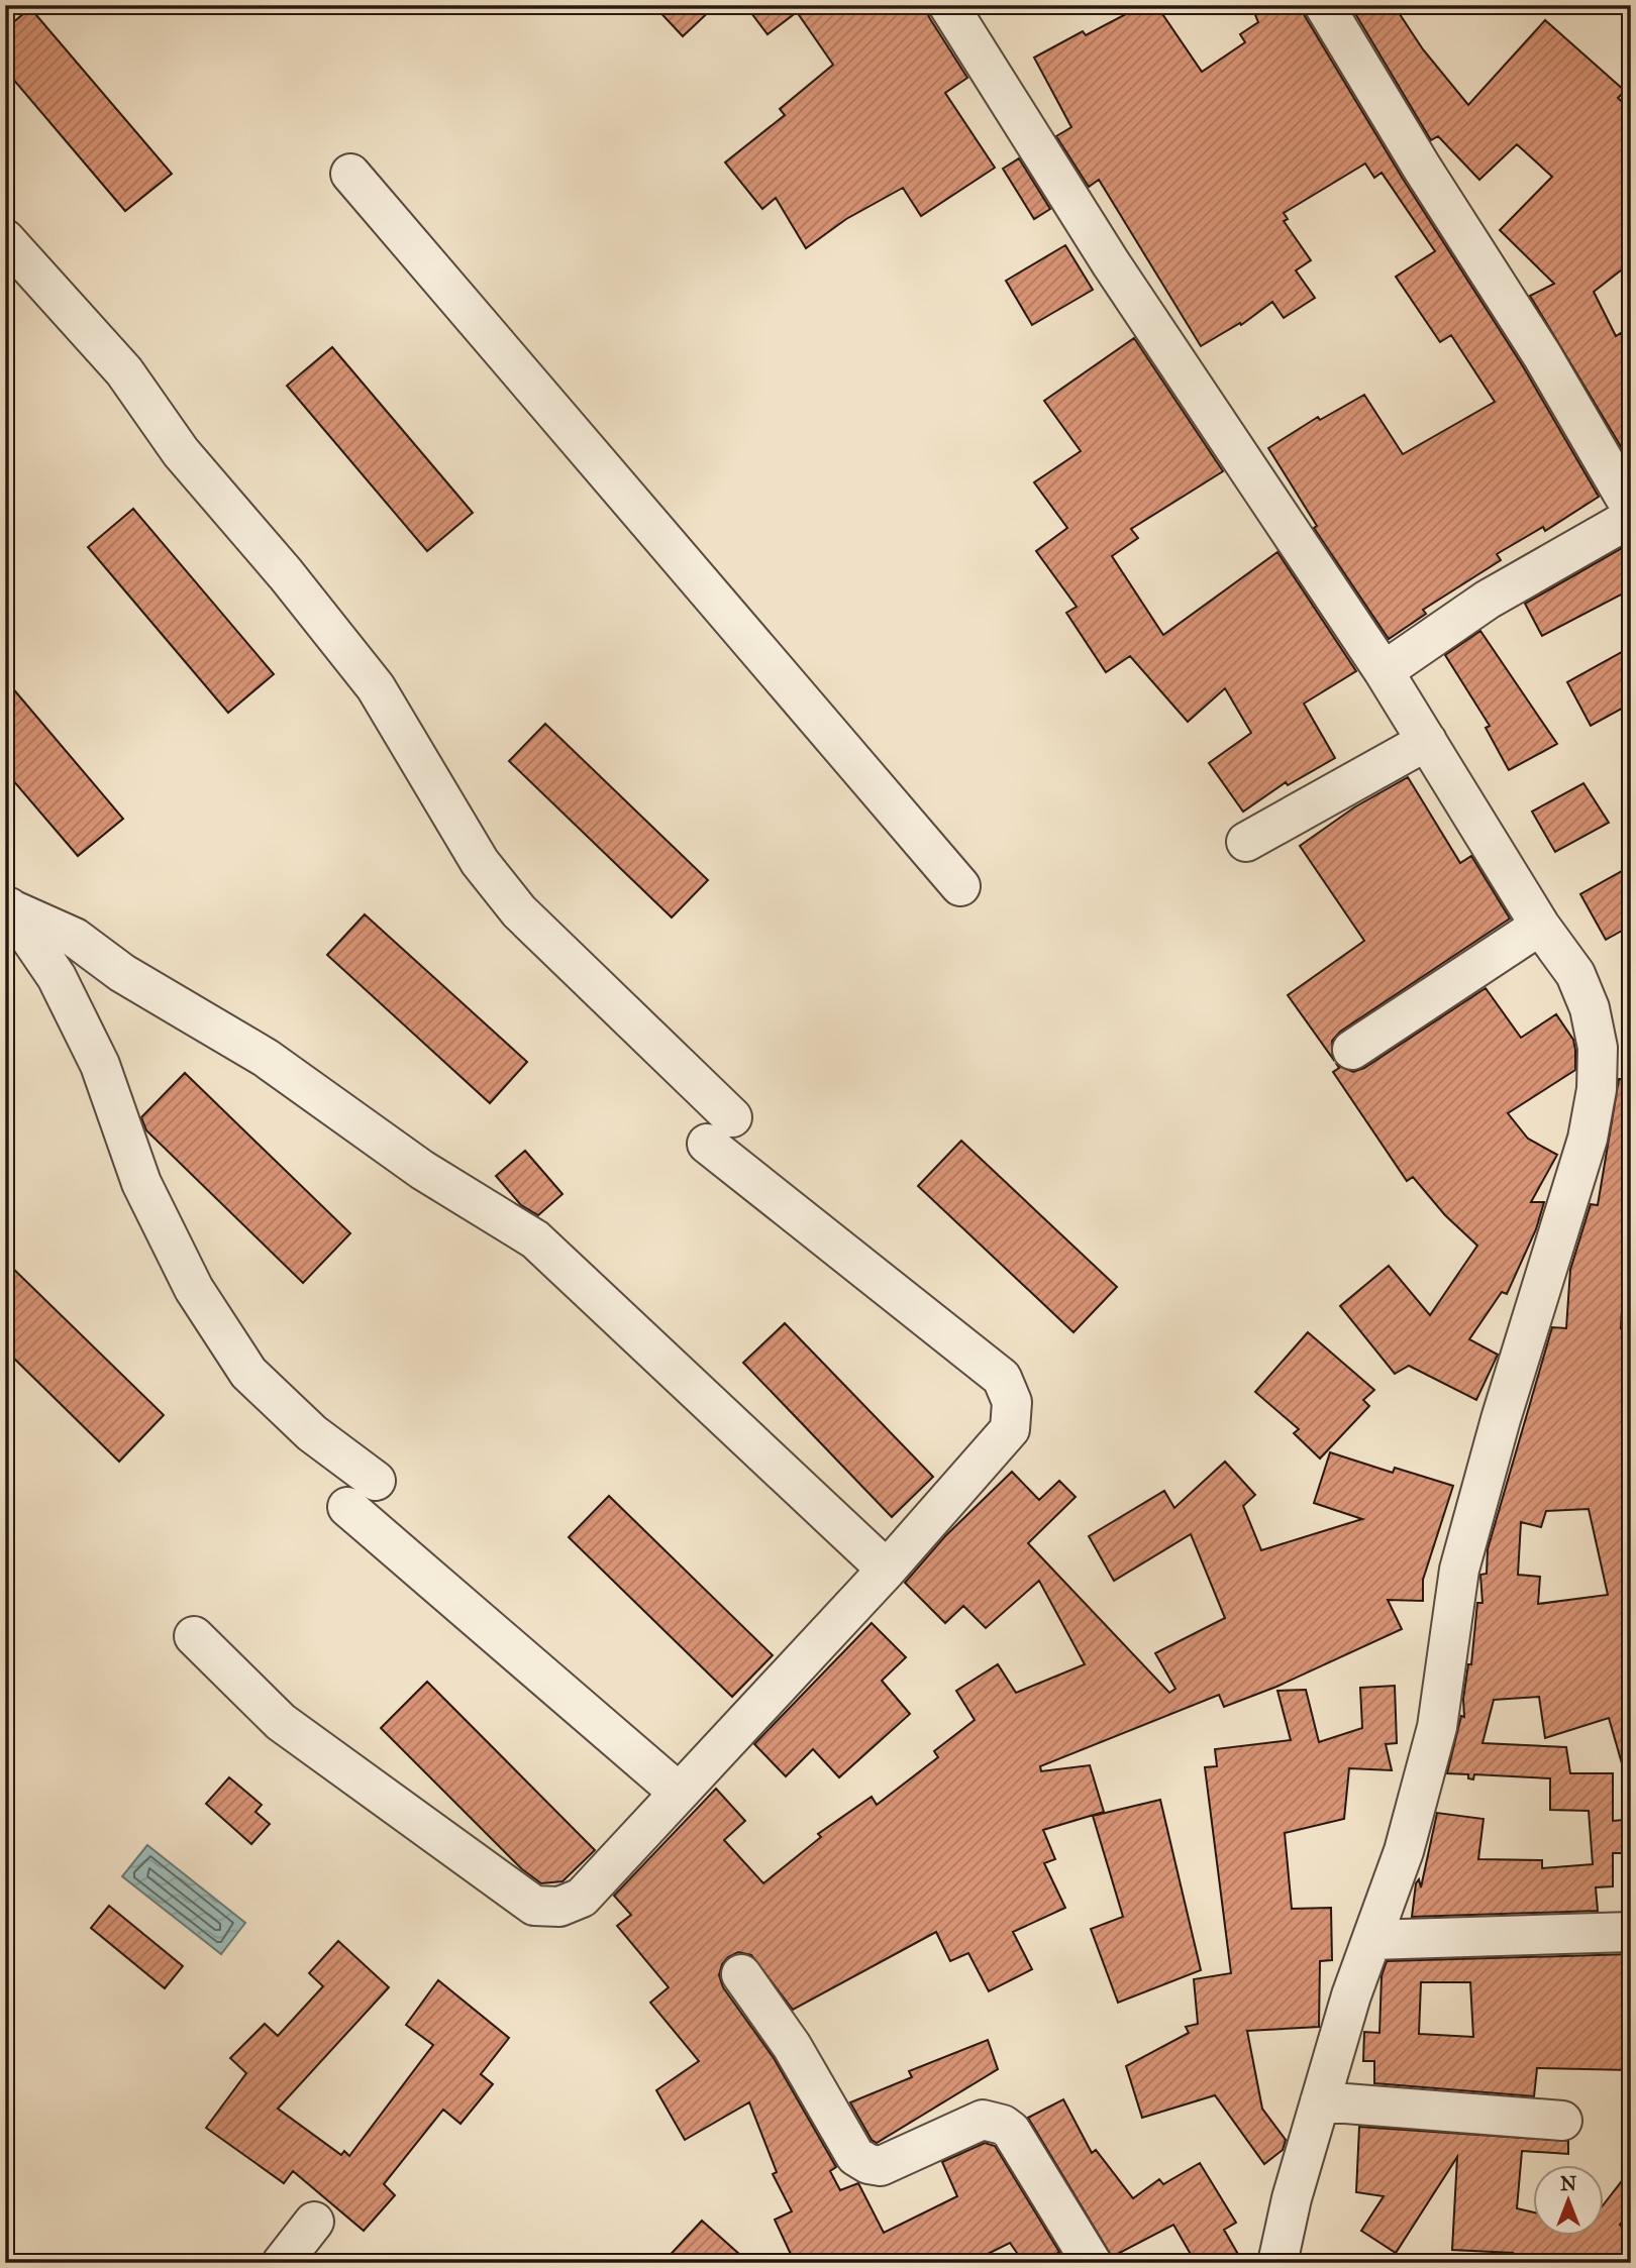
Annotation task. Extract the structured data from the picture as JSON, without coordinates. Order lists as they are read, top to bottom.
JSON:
{
  "north": "top"
}
